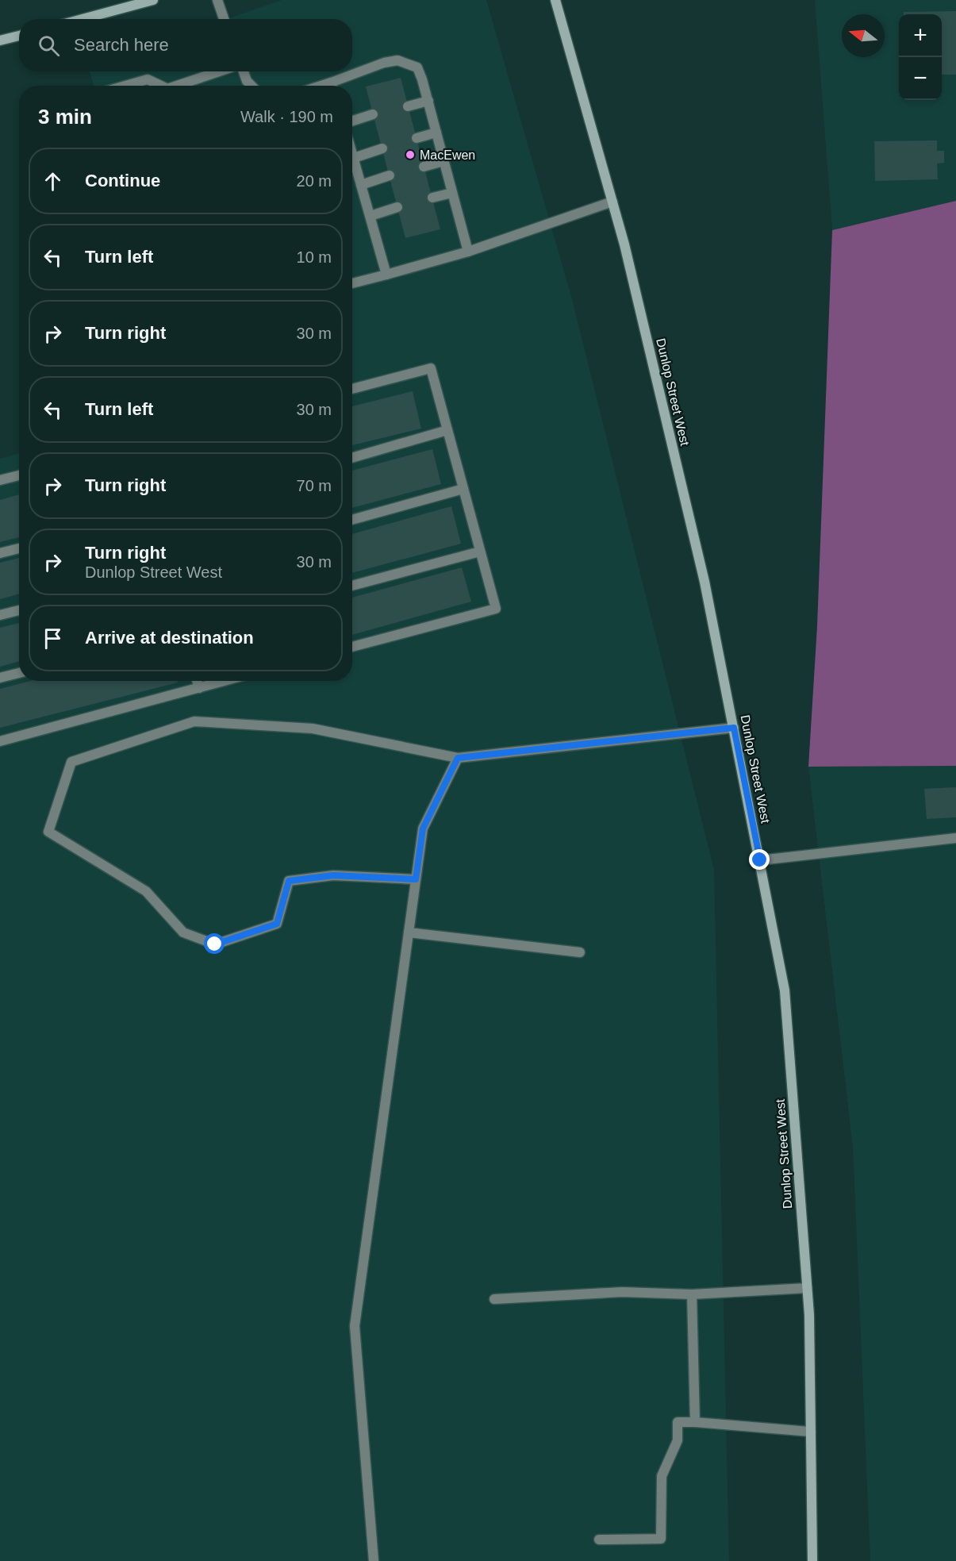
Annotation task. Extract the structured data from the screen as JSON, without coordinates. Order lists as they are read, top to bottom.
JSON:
{
  "streets": {
    "main road": ["Dunlop Street West"]
  },
  "places": ["MacEwen"],
  "north": "left",
  "page": {
    "map_buttons": ["+", "−"],
    "search": "Search here",
    "heading": ["3 min", "Walk · 190 m"],
    "list": [
      ["Continue", "20 m"],
      ["Turn left", "10 m"],
      ["Turn right", "30 m"],
      ["Turn left", "30 m"],
      ["Turn right", "70 m"],
      ["Turn right", "Dunlop Street West", "30 m"],
      "Arrive at destination"
    ]
  }
}
